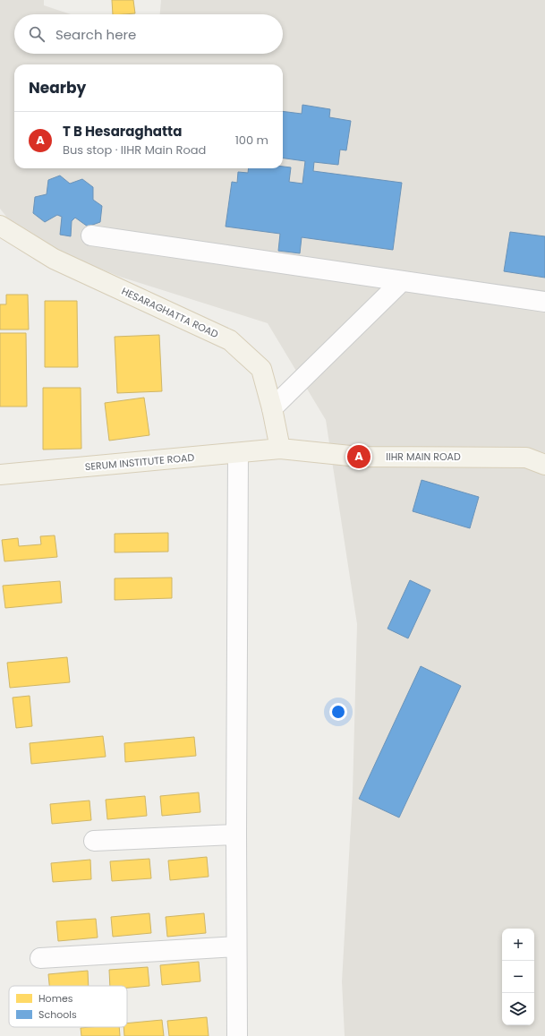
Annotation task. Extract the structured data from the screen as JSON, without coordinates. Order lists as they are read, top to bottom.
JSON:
{
  "streets": {
    "main road": ["HESARAGHATTA ROAD", "IIHR MAIN ROAD", "SERUM INSTITUTE ROAD"]
  },
  "crossings": [
    ["HESARAGHATTA ROAD", "IIHR MAIN ROAD"],
    ["HESARAGHATTA ROAD", "SERUM INSTITUTE ROAD"],
    ["IIHR MAIN ROAD", "SERUM INSTITUTE ROAD"]
  ],
  "legend": ["Homes", "Schools"],
  "page": {
    "search": "Search here",
    "heading": "Nearby",
    "list": [
      {
        "mark": "A",
        "name": "T B Hesaraghatta",
        "note": "Bus stop · IIHR Main Road",
        "value": "100 m"
      }
    ],
    "pins": "A",
    "map_buttons": ["+", "−"]
  }
}
